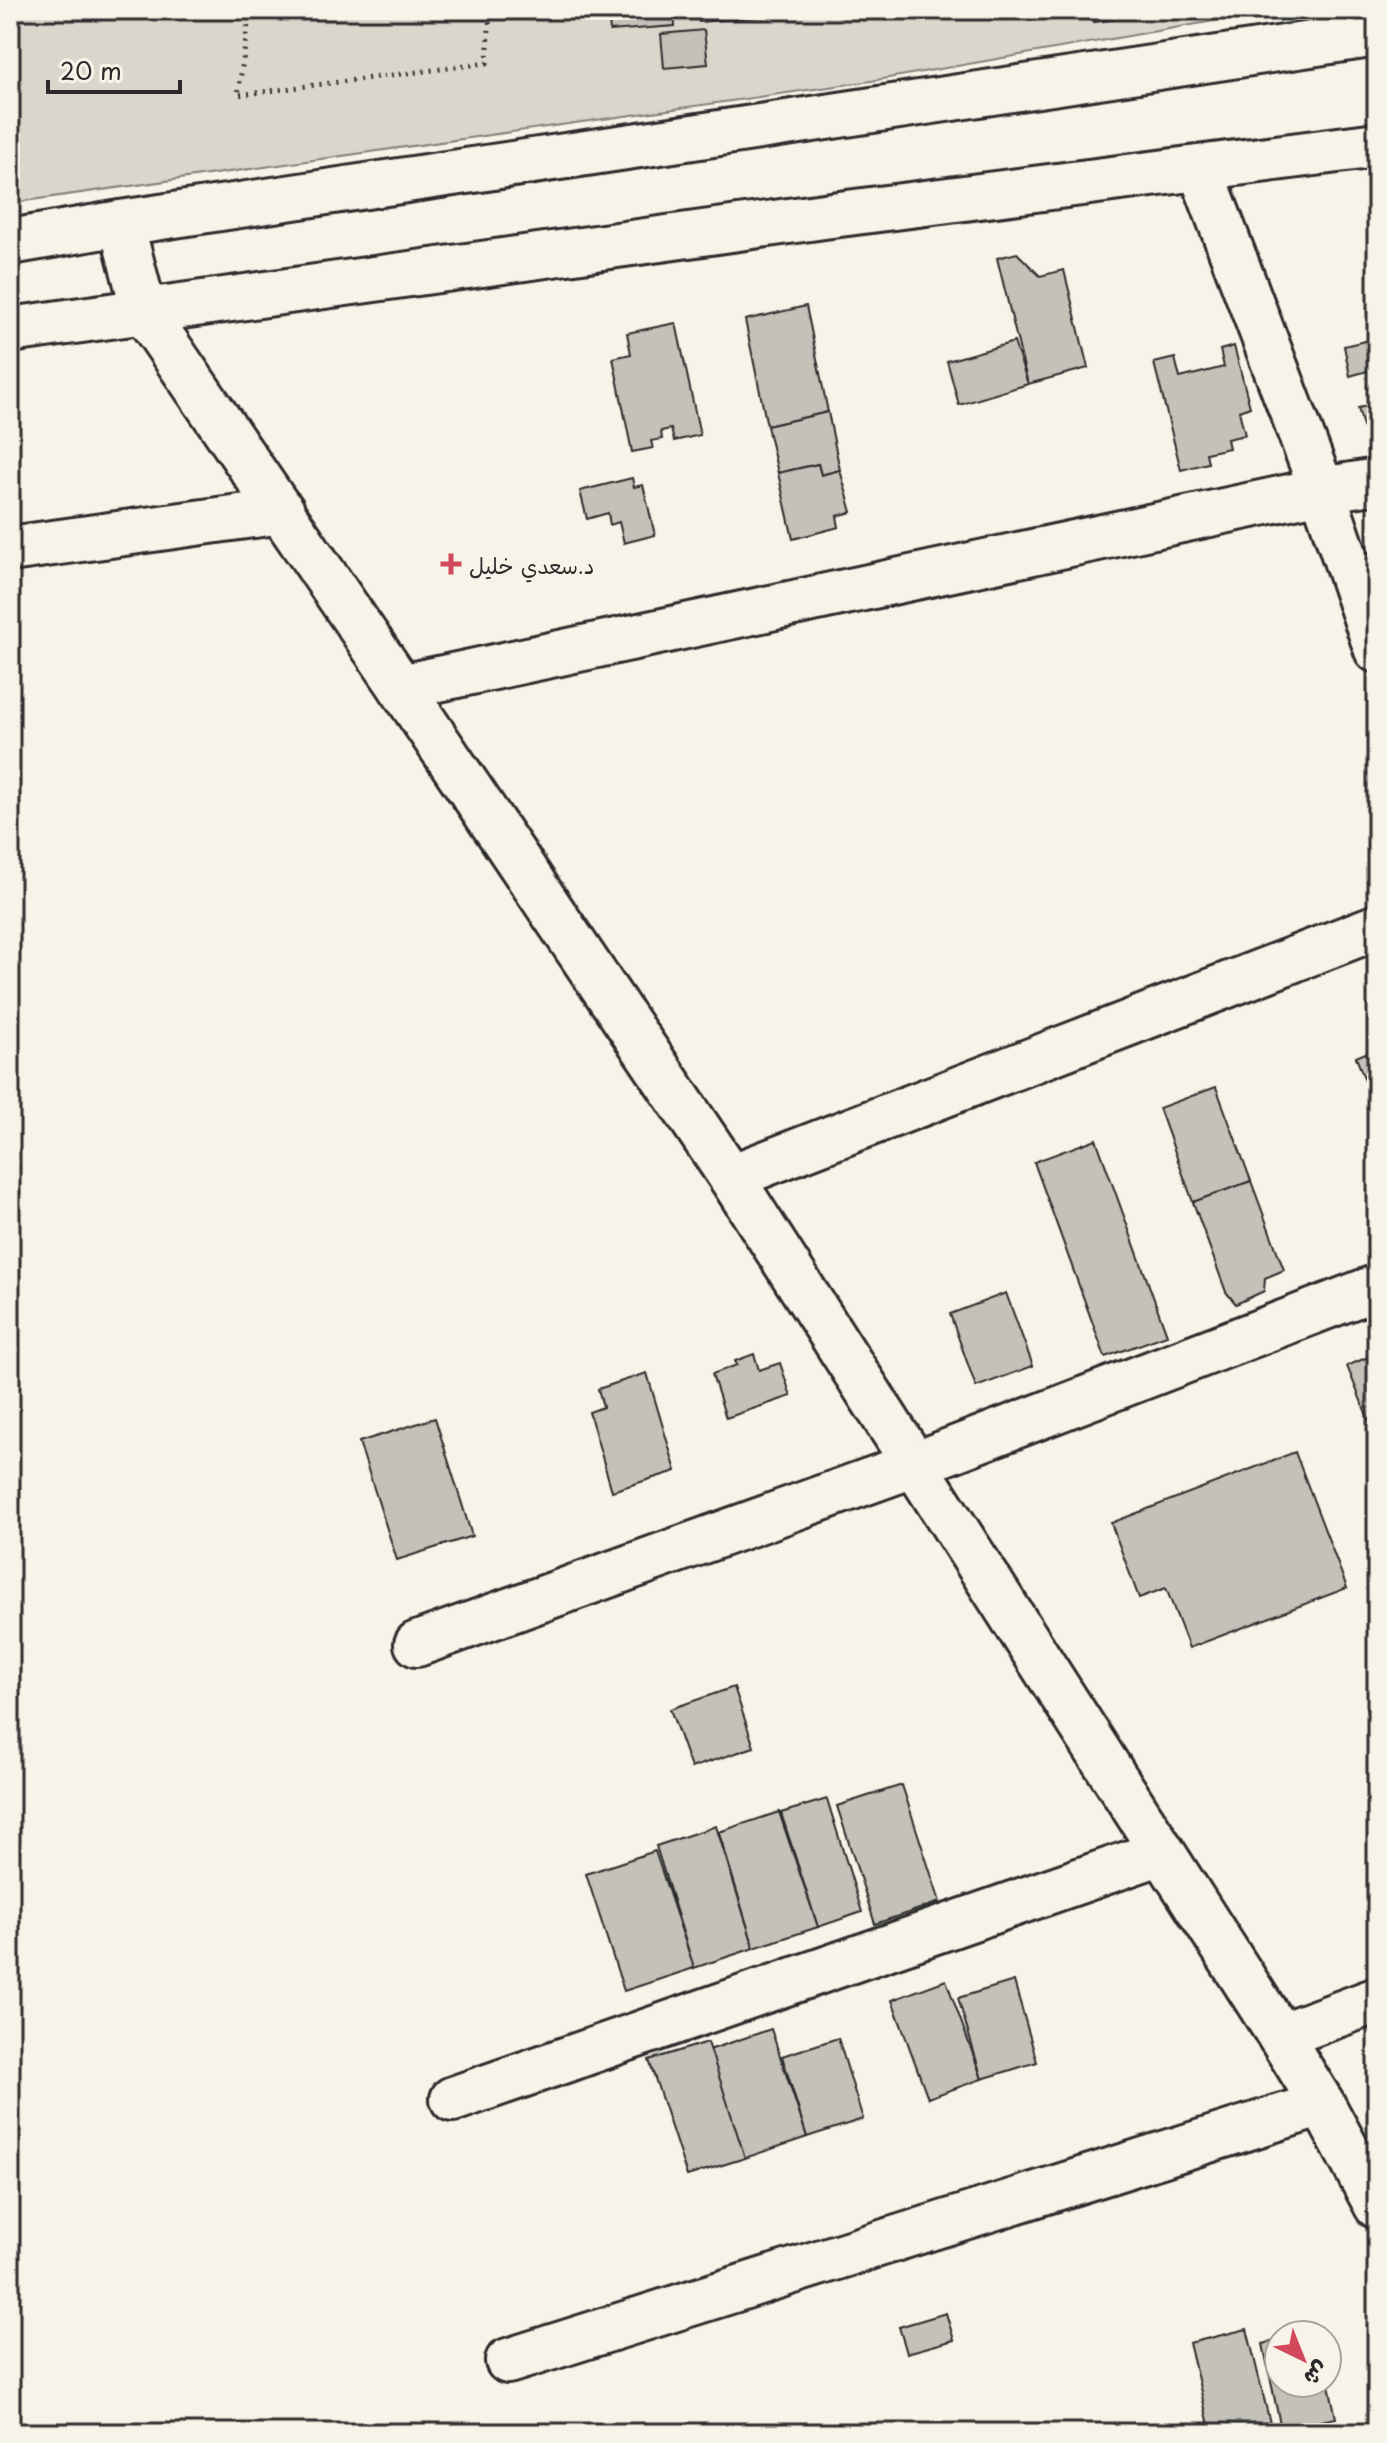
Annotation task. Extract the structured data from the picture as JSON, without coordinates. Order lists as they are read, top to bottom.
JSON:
{
  "places": {
    "health": ["د.سعدي خليل"]
  },
  "scale_bar": "20 m",
  "north": "bottom right"
}
